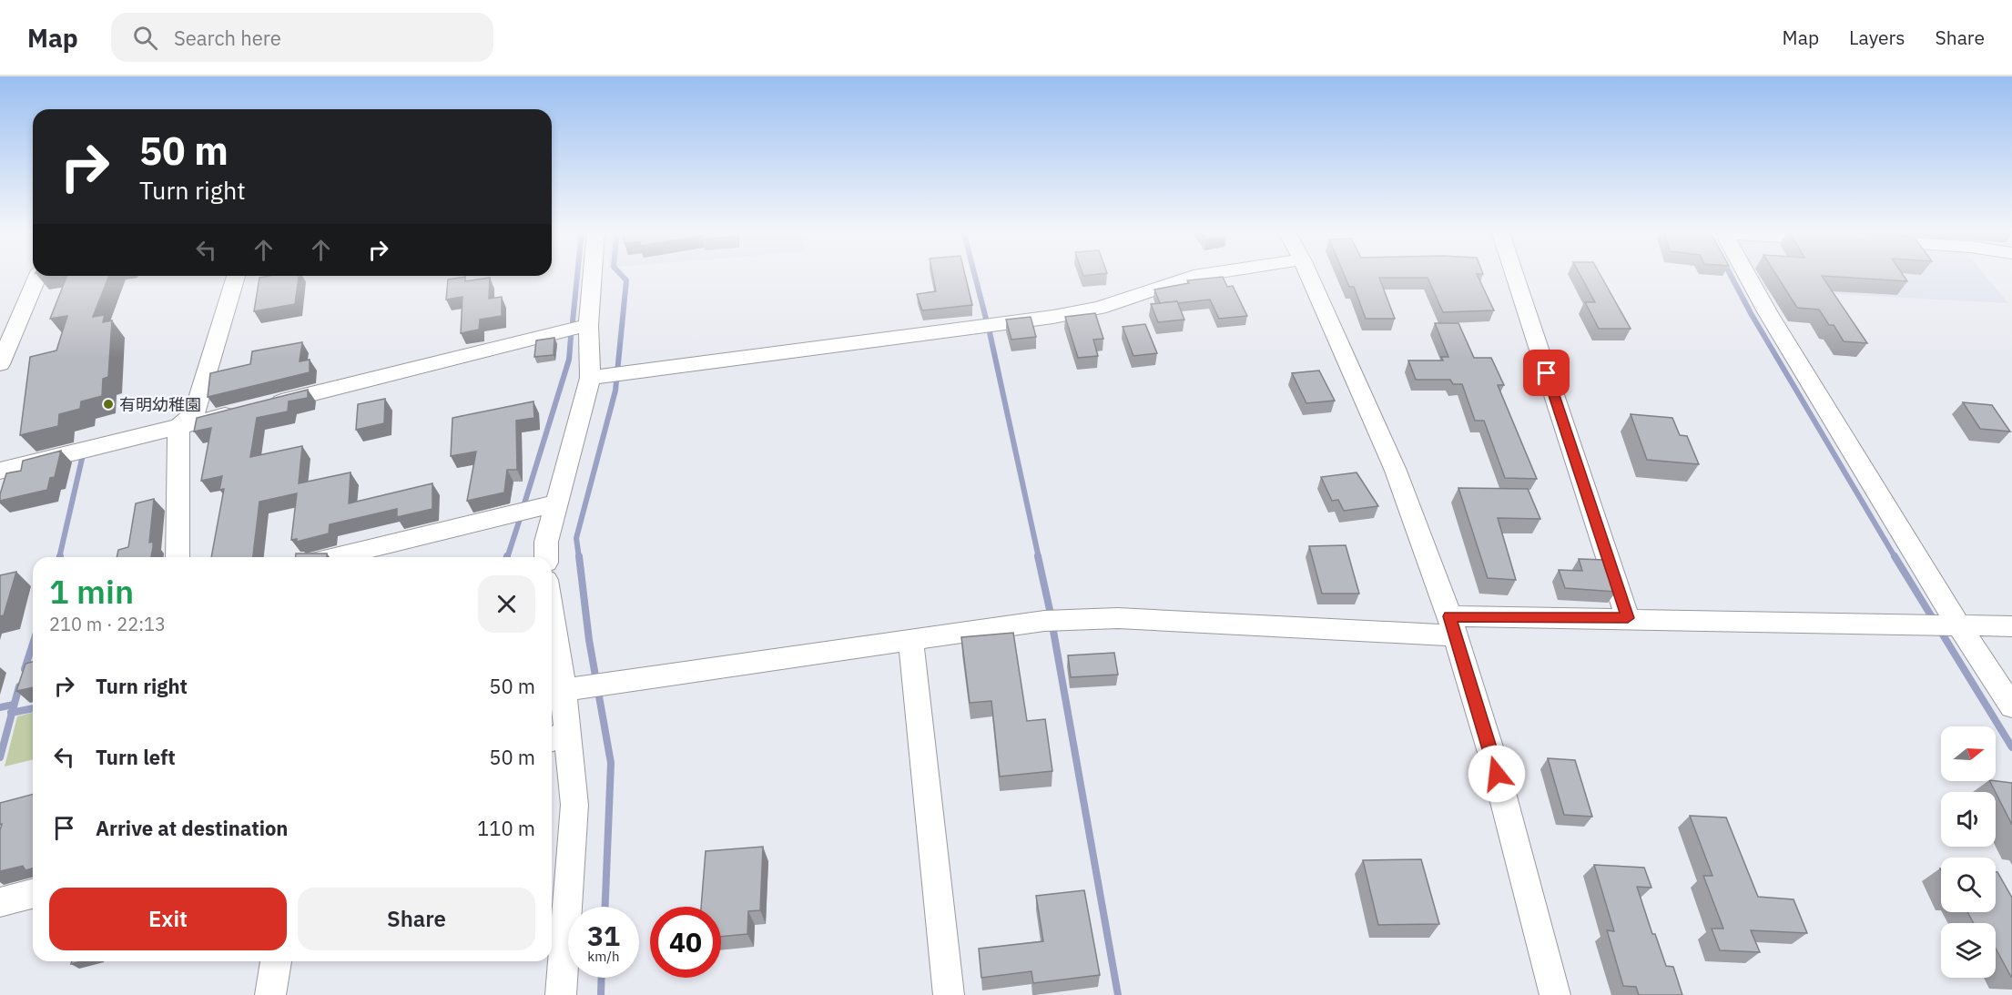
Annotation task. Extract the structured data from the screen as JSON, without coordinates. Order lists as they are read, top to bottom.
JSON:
{
  "places": ["有明幼稚園"],
  "north": "right",
  "page": {
    "header": "Map",
    "search": "Search here",
    "nav": ["Map", "Layers", "Share"],
    "turn": ["50 m", "Turn right"],
    "heading": ["1 min", "210 m · 22:13"],
    "list": [
      {
        "name": "Turn right",
        "value": "50 m"
      },
      {
        "name": "Turn left",
        "value": "50 m"
      },
      {
        "name": "Arrive at destination",
        "value": "110 m"
      }
    ],
    "buttons": ["Exit", "Share"],
    "speed": "31 km/h",
    "limit": "40"
  }
}
